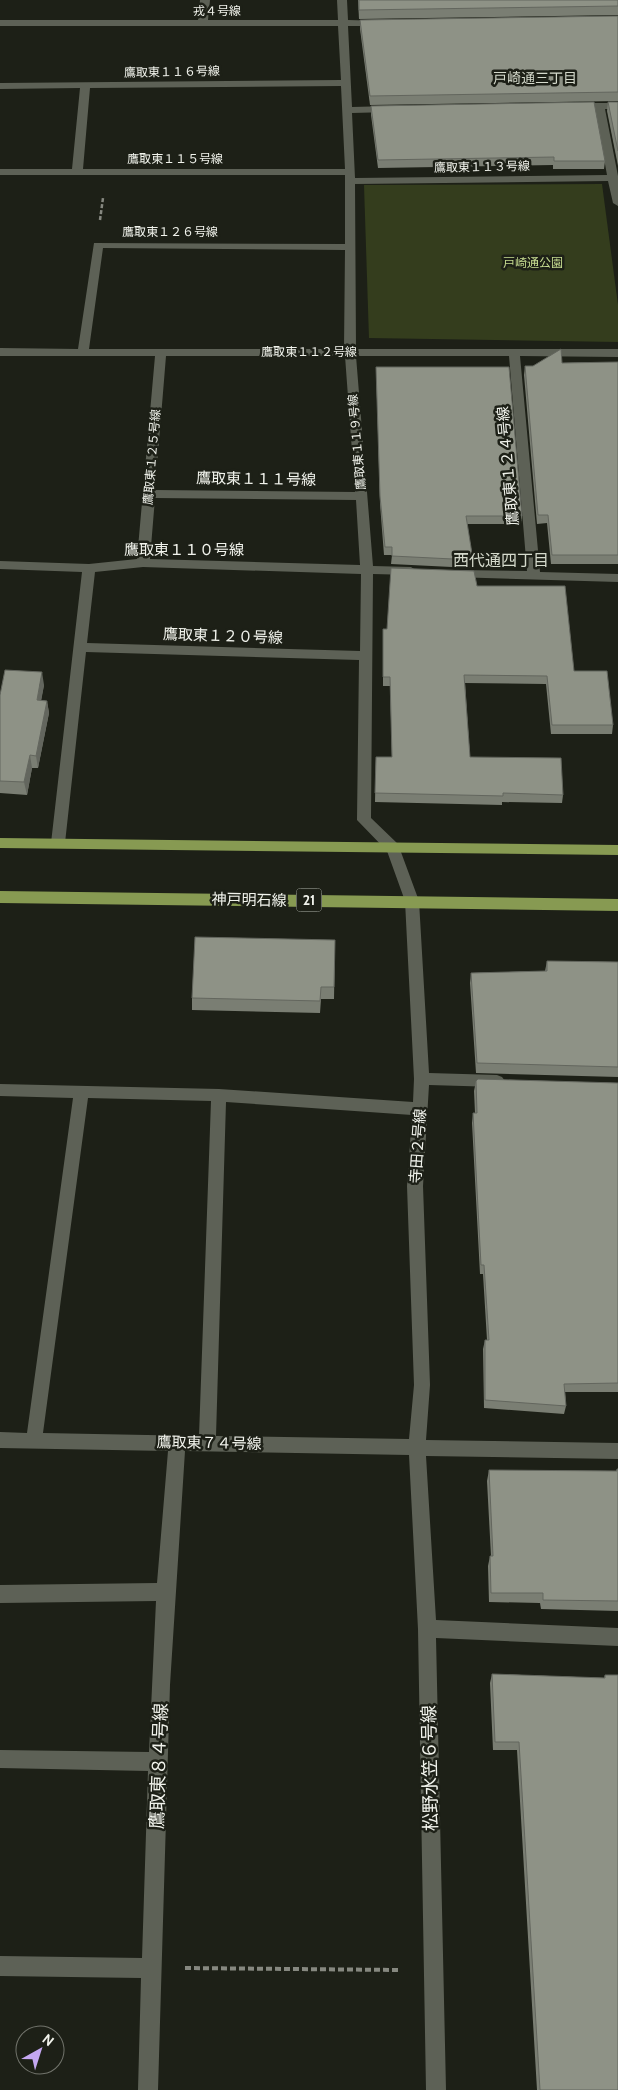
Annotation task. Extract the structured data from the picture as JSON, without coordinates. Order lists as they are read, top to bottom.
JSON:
{
  "streets": {
    "main road": ["神戸明石線", "21"],
    "street": [
      "戎４号線",
      "鷹取東１１６号線",
      "鷹取東１１５号線",
      "鷹取東１１３号線",
      "鷹取東１２６号線",
      "鷹取東１１２号線",
      "鷹取東１１９号線",
      "鷹取東１２５号線",
      "鷹取東１２４号線",
      "鷹取東１１１号線",
      "鷹取東１１０号線",
      "鷹取東１２０号線",
      "寺田２号線",
      "鷹取東７４号線",
      "鷹取東８４号線",
      "松野水笠６号線"
    ]
  },
  "crossings": [
    ["戎４号線", "鷹取東１１９号線"],
    ["鷹取東１１６号線", "鷹取東１１９号線"],
    ["鷹取東１１５号線", "鷹取東１１３号線"],
    ["鷹取東１１５号線", "鷹取東１１９号線"],
    ["鷹取東１１３号線", "鷹取東１１９号線"],
    ["鷹取東１２６号線", "鷹取東１１９号線"],
    ["鷹取東１１２号線", "鷹取東１１９号線"],
    ["鷹取東１１２号線", "鷹取東１２５号線"],
    ["鷹取東１１２号線", "鷹取東１２４号線"],
    ["鷹取東１１９号線", "鷹取東１１１号線"],
    ["鷹取東１１９号線", "鷹取東１１０号線"],
    ["鷹取東１１９号線", "鷹取東１２０号線"],
    ["鷹取東１１９号線", "寺田２号線"],
    ["鷹取東１２５号線", "鷹取東１１１号線"],
    ["鷹取東１２５号線", "鷹取東１１０号線"],
    ["神戸明石線", "寺田２号線"],
    ["寺田２号線", "鷹取東７４号線"],
    ["寺田２号線", "松野水笠６号線"],
    ["鷹取東７４号線", "鷹取東８４号線"],
    ["鷹取東７４号線", "松野水笠６号線"]
  ],
  "districts": ["戸崎通三丁目", "西代通四丁目"],
  "parks": ["戸崎通公園"],
  "north": "top right"
}
